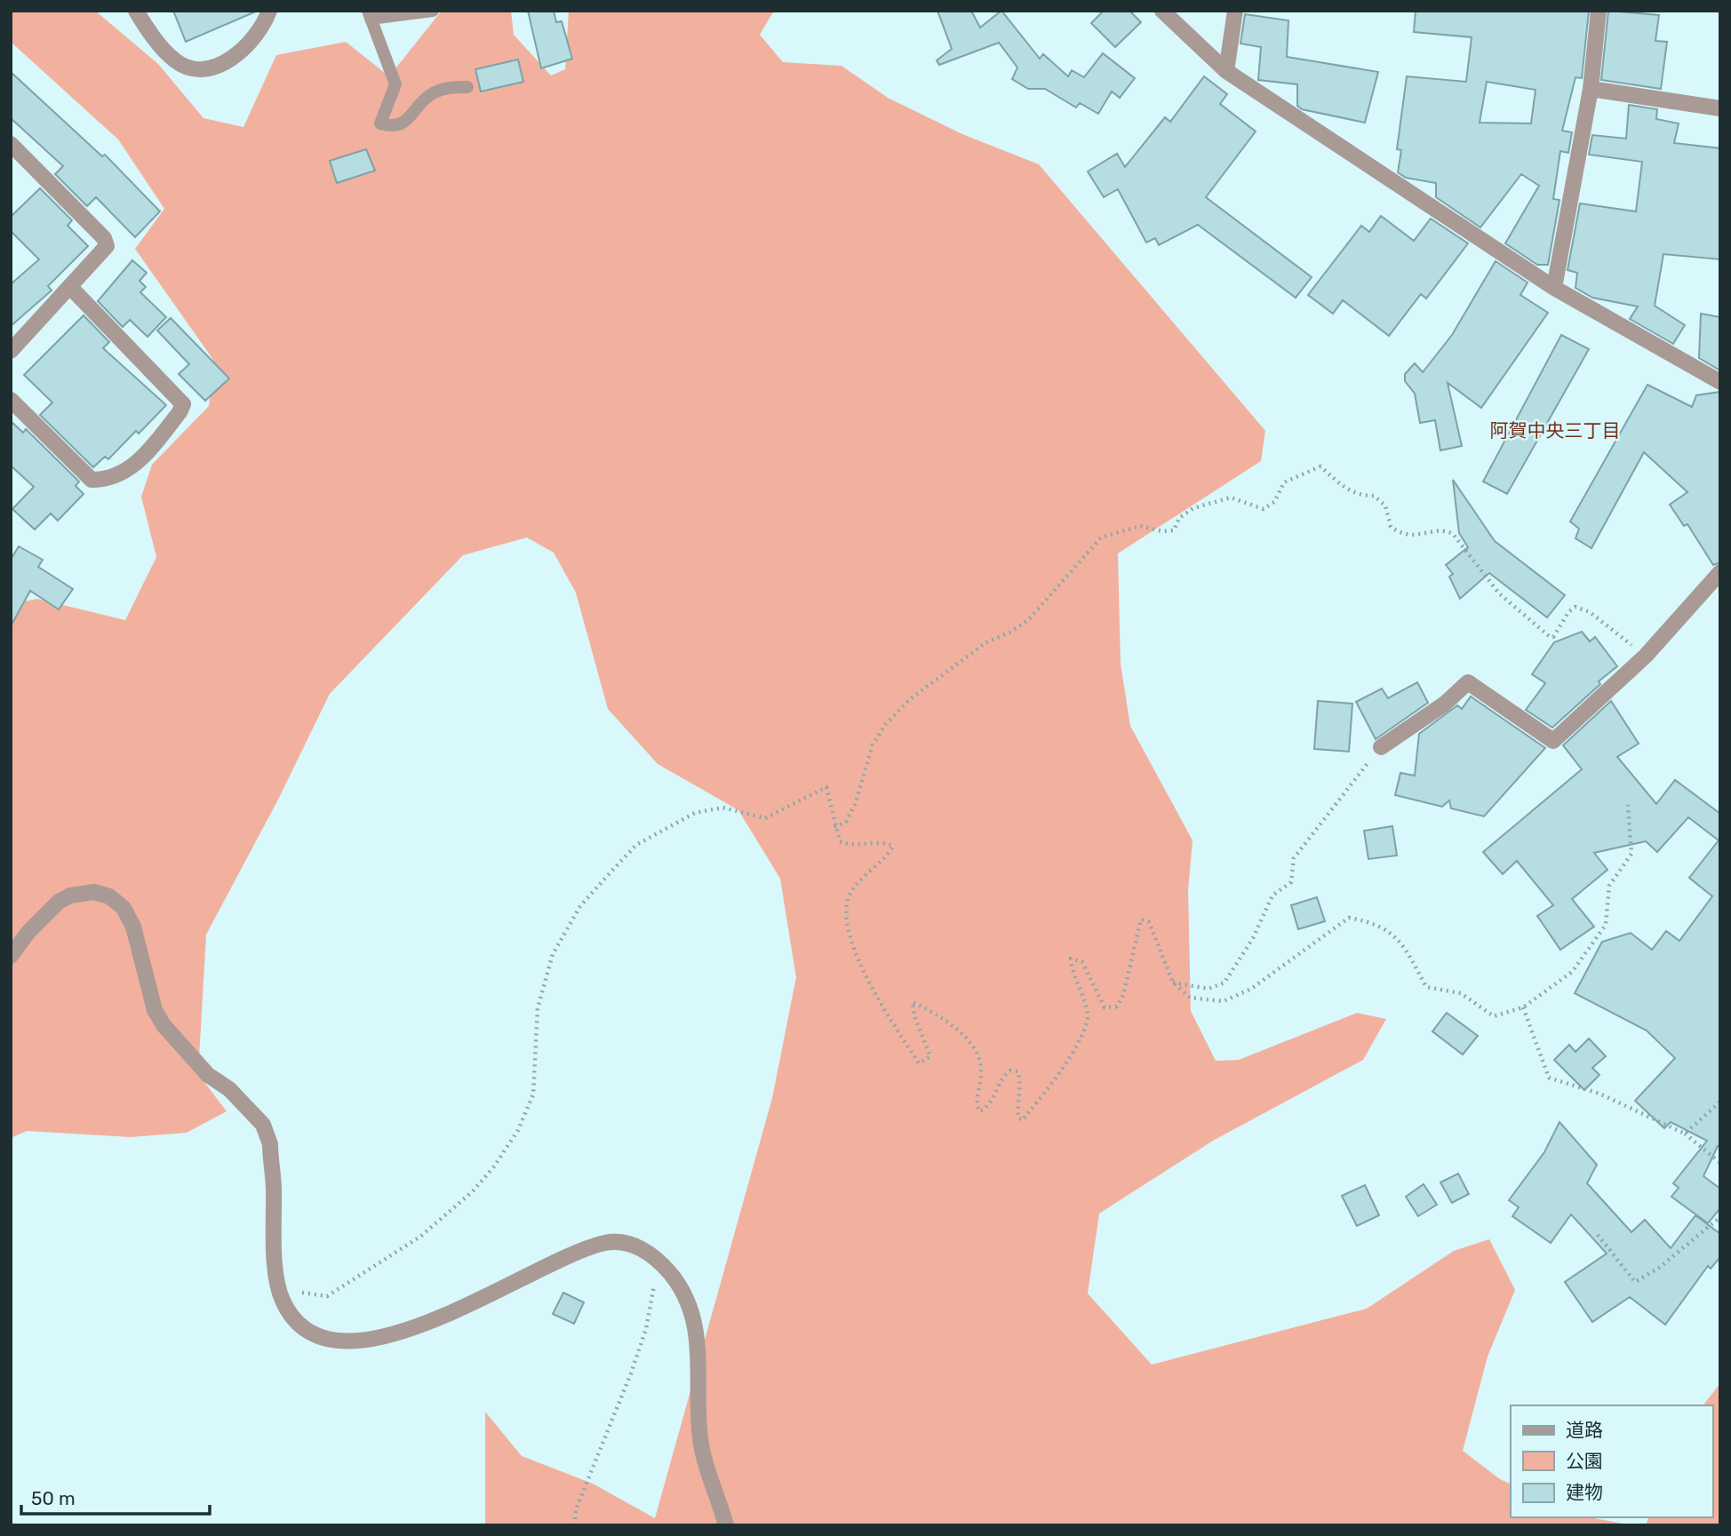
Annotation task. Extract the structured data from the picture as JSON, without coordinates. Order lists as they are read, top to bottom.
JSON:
{
  "districts": ["阿賀中央三丁目"],
  "legend": ["道路", "公園", "建物"],
  "scale_bar": "50 m"
}
